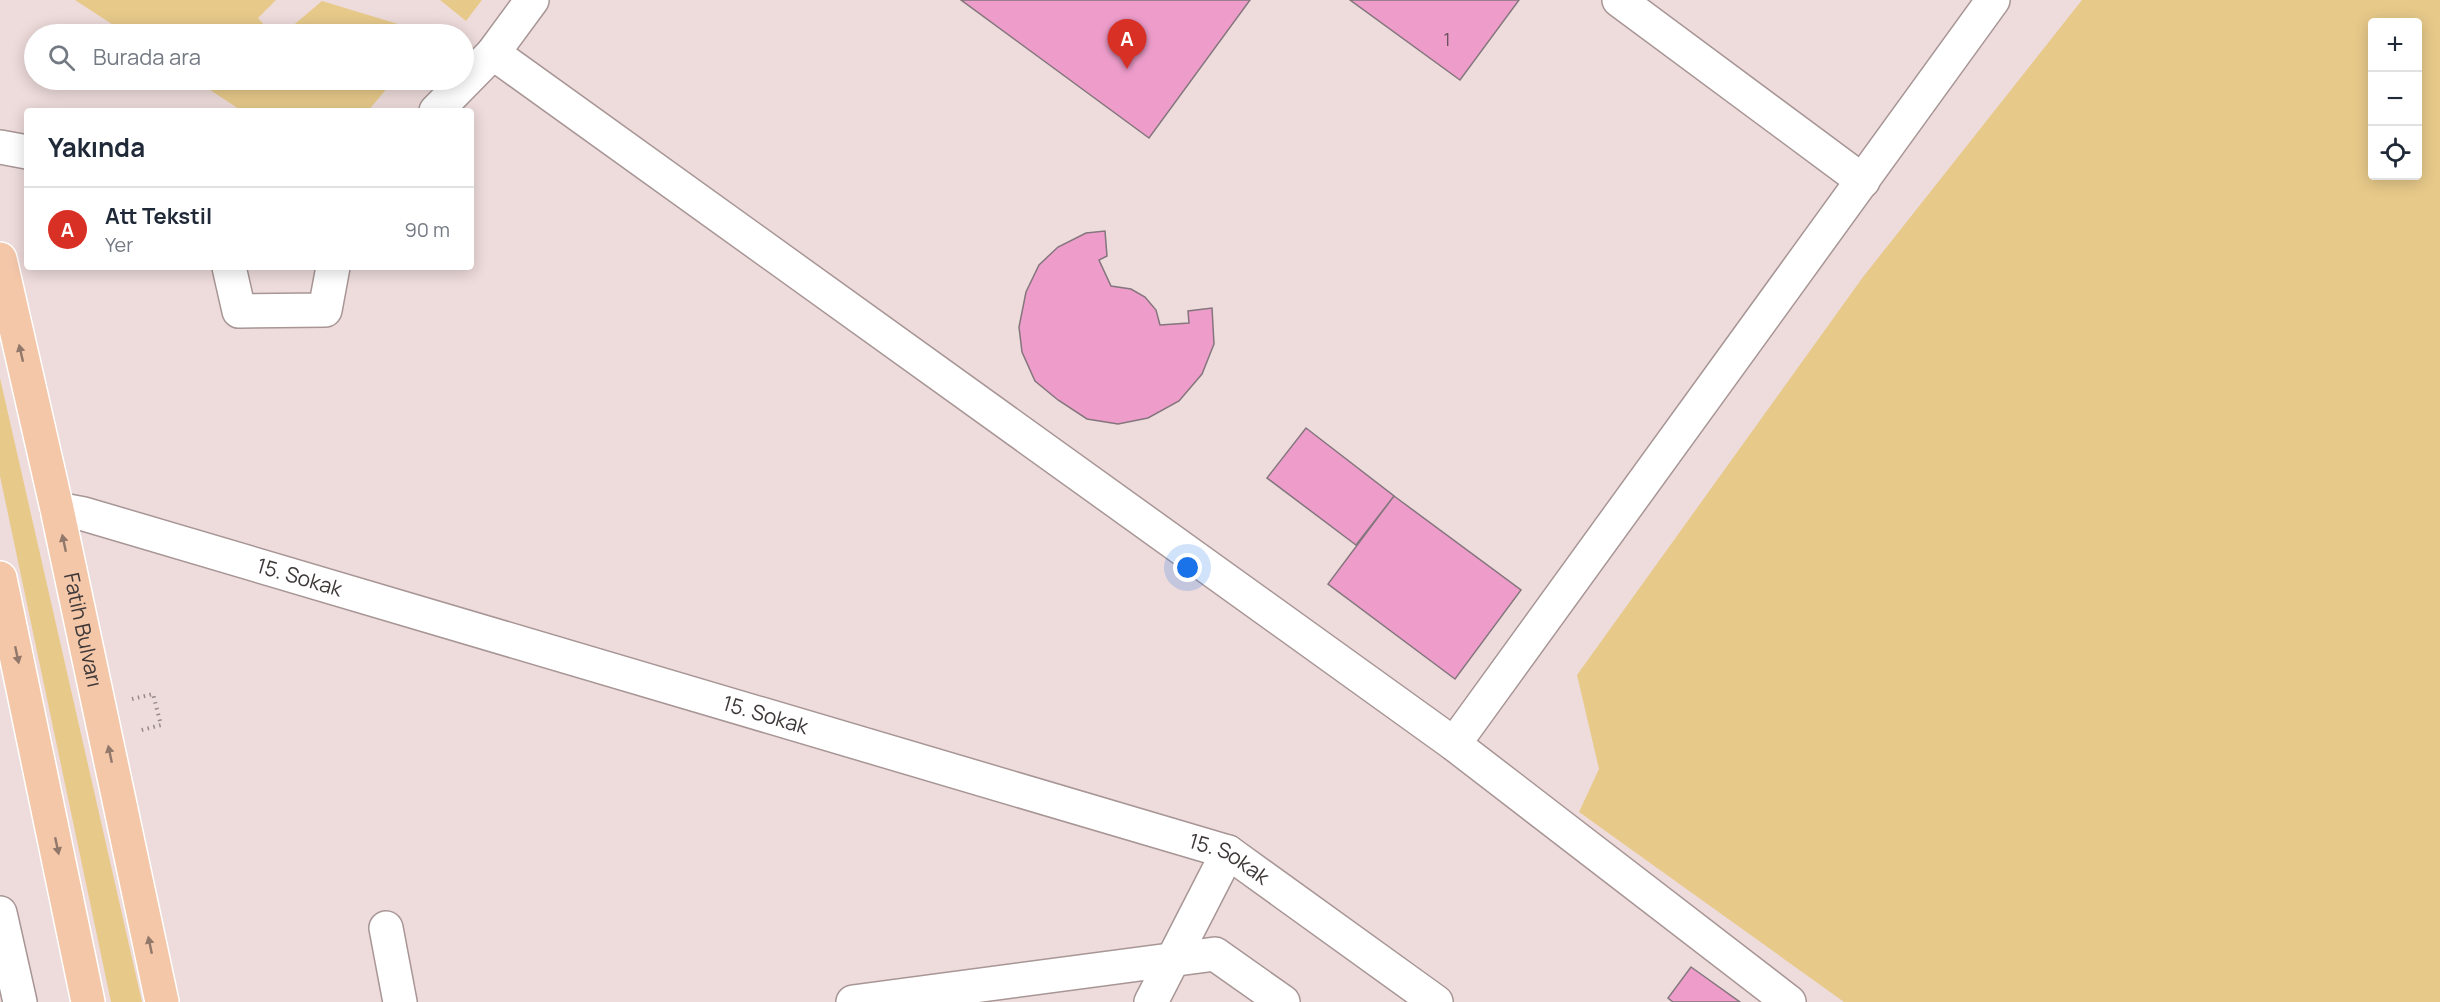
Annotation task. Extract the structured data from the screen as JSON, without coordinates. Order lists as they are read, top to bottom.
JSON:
{
  "streets": {
    "main road": ["Fatih Bulvarı"],
    "street": ["15. Sokak"]
  },
  "crossings": [
    ["15. Sokak", "Fatih Bulvarı"]
  ],
  "house_numbers": ["1"],
  "page": {
    "map_buttons": ["+", "−"],
    "pins": "A",
    "search": "Burada ara",
    "heading": "Yakında",
    "list": [
      {
        "mark": "A",
        "name": "Att Tekstil",
        "note": "Yer",
        "value": "90 m"
      }
    ]
  }
}
